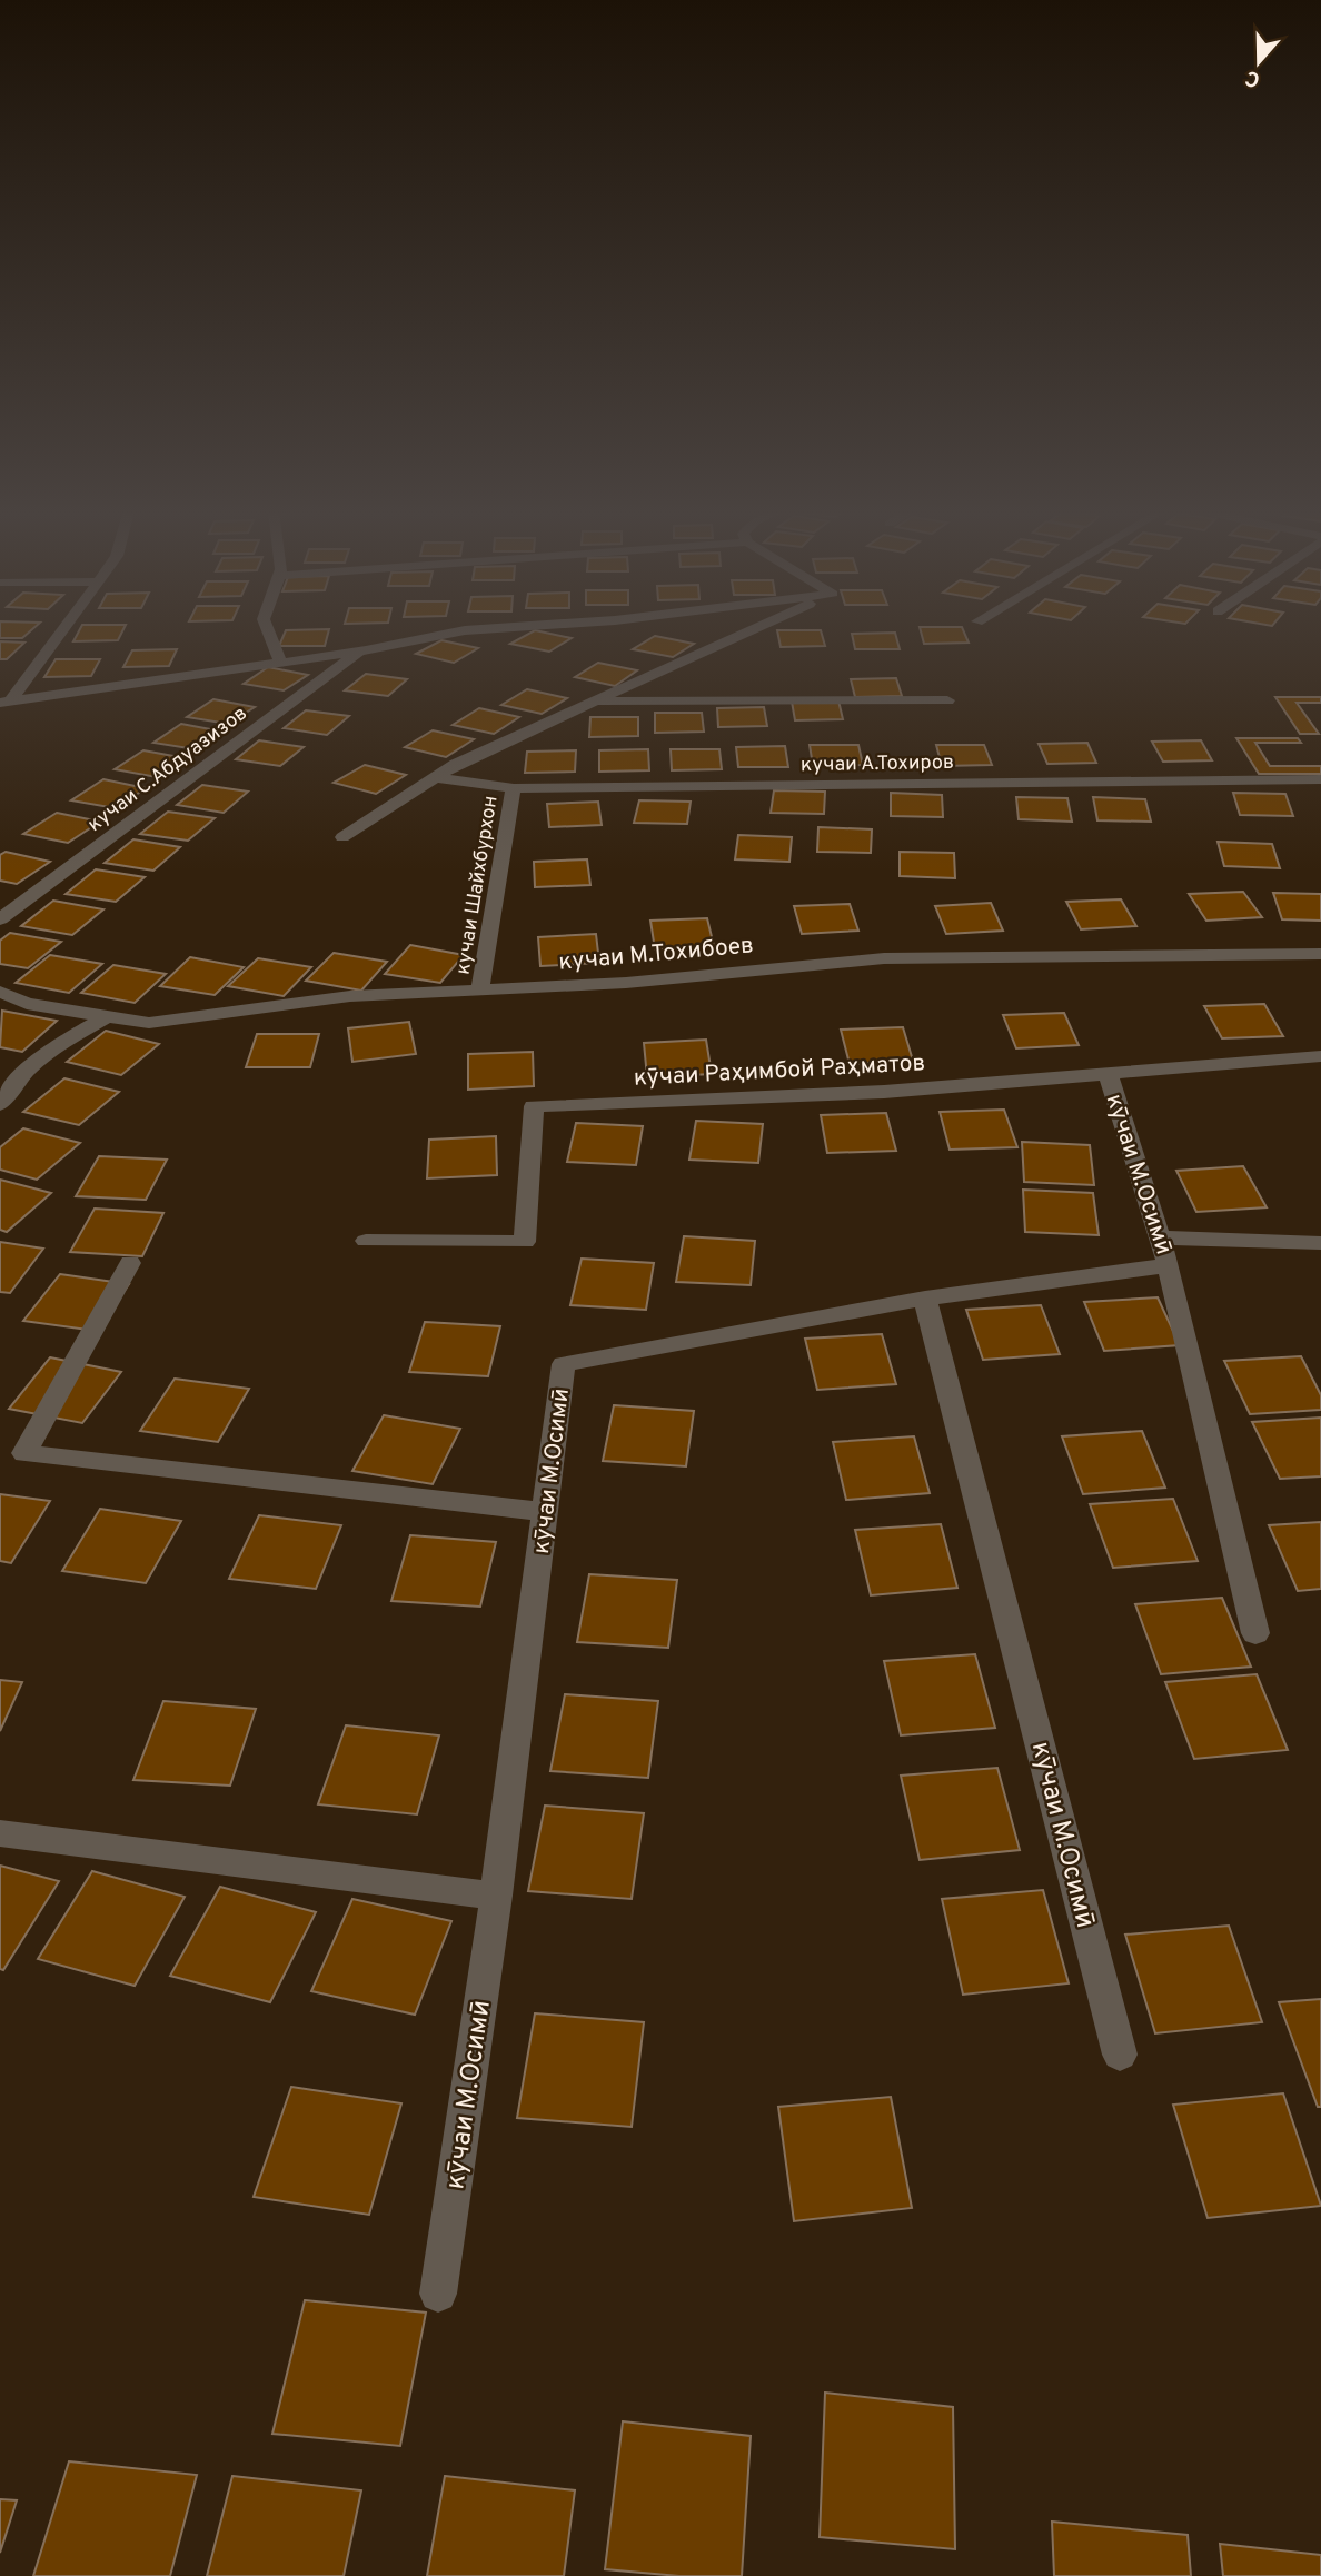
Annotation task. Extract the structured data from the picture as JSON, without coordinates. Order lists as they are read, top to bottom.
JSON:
{
  "streets": {
    "street": [
      "кучаи А.Тохиров",
      "кучаи С.Абдуазизов",
      "кучаи Шайхбурхон",
      "кучаи М.Тохибоев",
      "кӯчаи Раҳимбой Раҳматов",
      "кӯчаи М.Осимӣ"
    ]
  },
  "crossings": [
    ["кучаи А.Тохиров", "кучаи Шайхбурхон"],
    ["кучаи Шайхбурхон", "кучаи М.Тохибоев"],
    ["кӯчаи Раҳимбой Раҳматов", "кӯчаи М.Осимӣ"]
  ],
  "north": "bottom"
}
